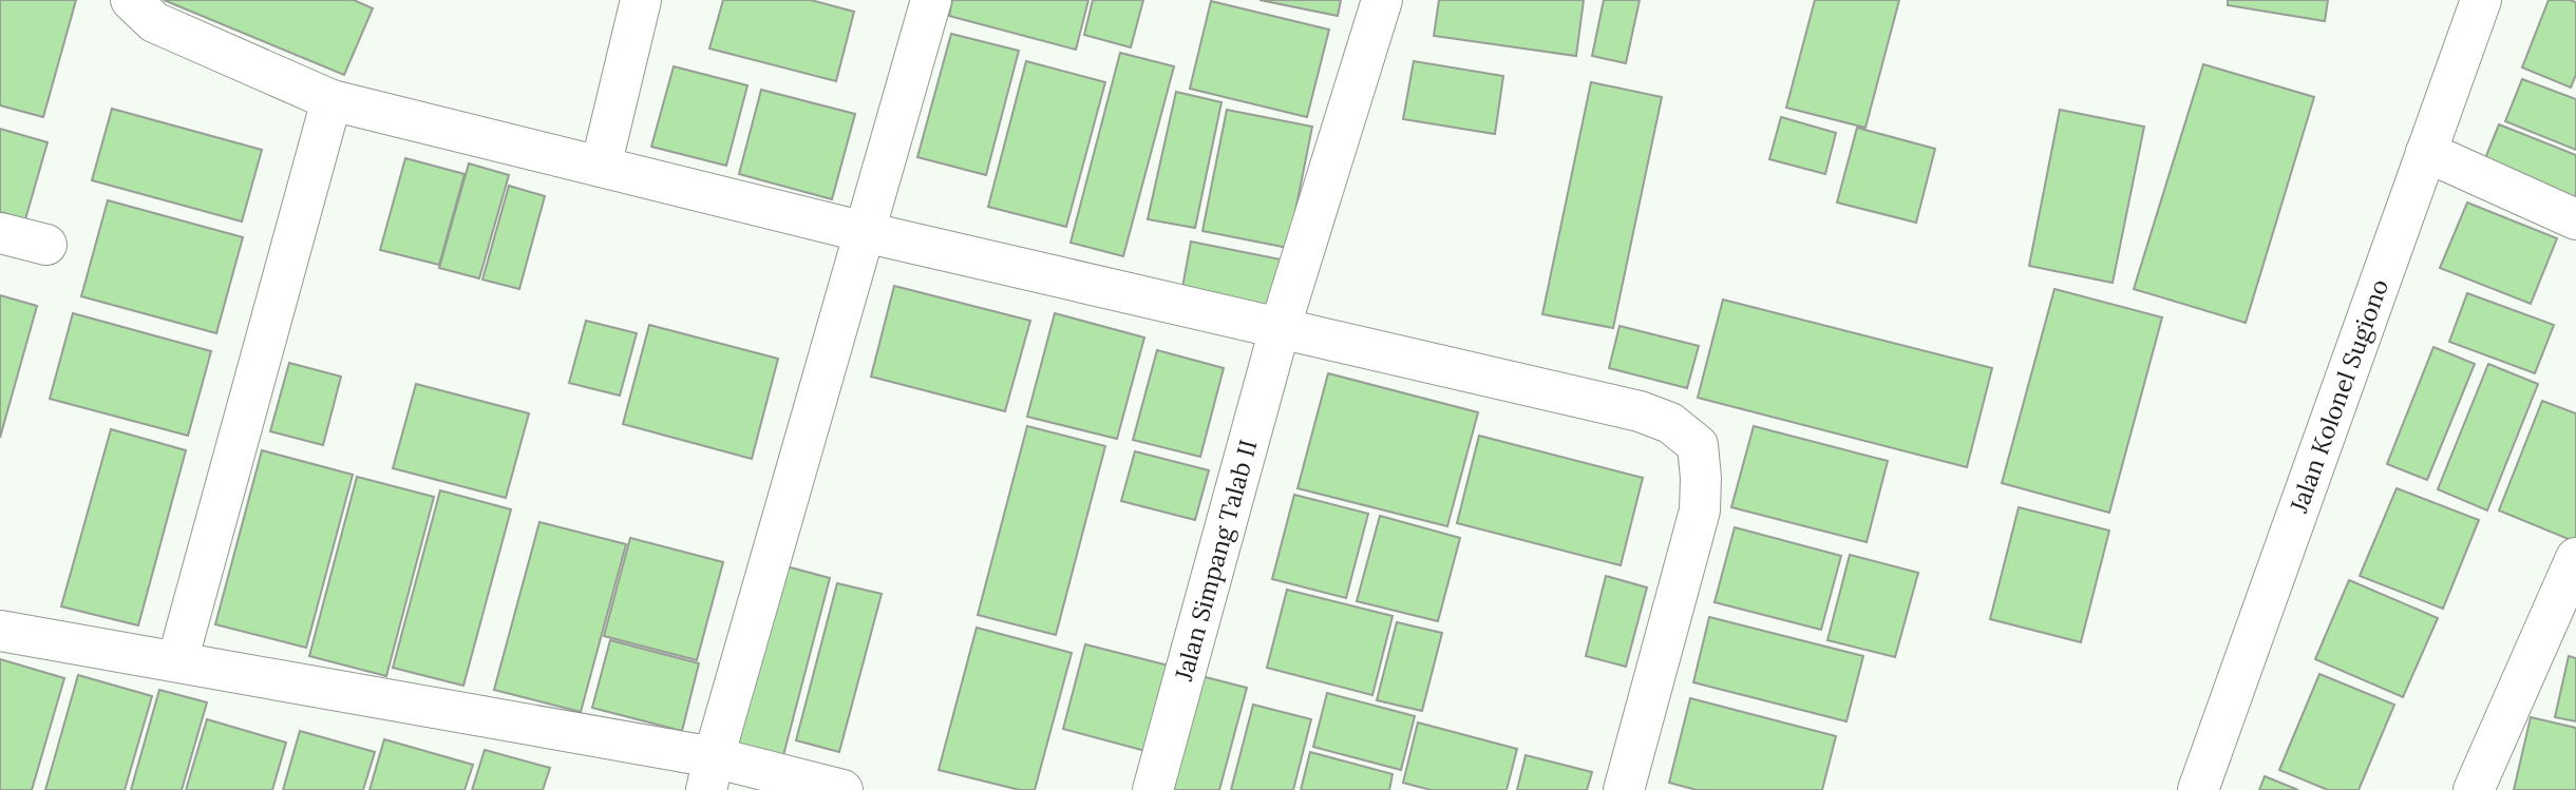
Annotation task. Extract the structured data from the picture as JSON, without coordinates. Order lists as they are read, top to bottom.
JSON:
{
  "streets": {
    "street": ["Jalan Kolonel Sugiono", "Jalan Simpang Talab II"]
  }
}
